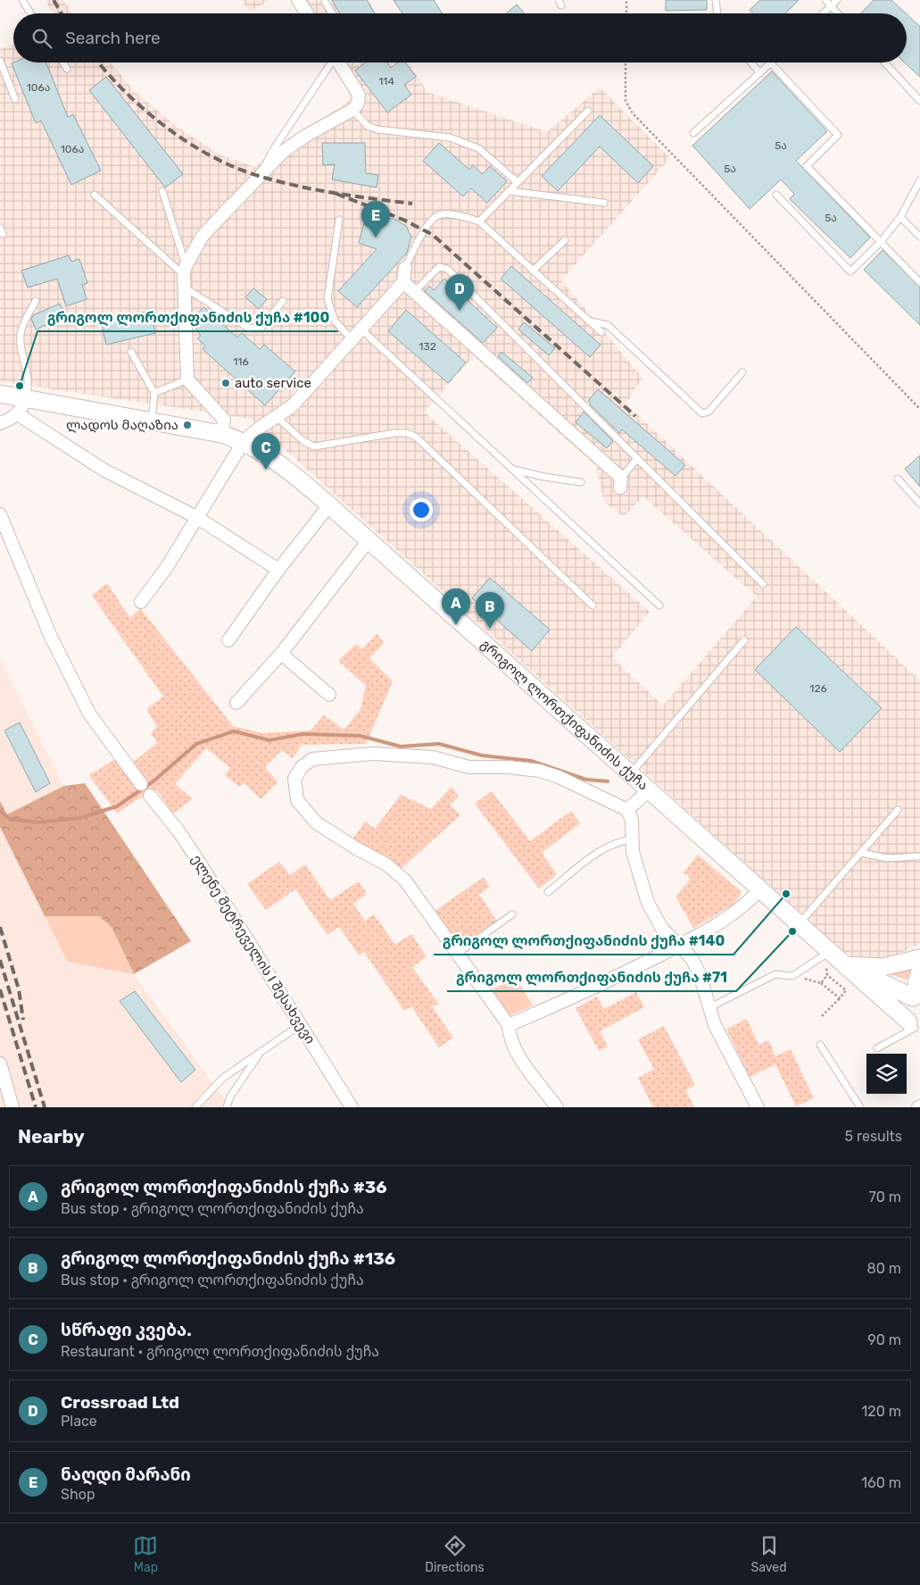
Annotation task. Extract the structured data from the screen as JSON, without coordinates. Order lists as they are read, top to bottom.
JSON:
{
  "streets": {
    "street": ["გრიგოლ ლორთქიფანიძის ქუჩა", "ელენე მეტრეველის I შესახვევი"]
  },
  "places": [
    "auto service",
    "გრიგოლ ლორთქიფანიძის ქუჩა #100",
    "ლადოს მაღაზია",
    "გრიგოლ ლორთქიფანიძის ქუჩა #140",
    "გრიგოლ ლორთქიფანიძის ქუჩა #71"
  ],
  "house_numbers": [
    "114",
    "106ა",
    "5ა",
    "106ა",
    "5ა",
    "5ა",
    "132",
    "116",
    "126"
  ],
  "page": {
    "search": "Search here",
    "pins": [
      "E",
      "D",
      "C",
      "A",
      "B"
    ],
    "heading": ["Nearby", "5 results"],
    "list": [
      {
        "mark": "A",
        "name": "გრიგოლ ლორთქიფანიძის ქუჩა #36",
        "note": "Bus stop · გრიგოლ ლორთქიფანიძის ქუჩა",
        "value": "70 m"
      },
      {
        "mark": "B",
        "name": "გრიგოლ ლორთქიფანიძის ქუჩა #136",
        "note": "Bus stop · გრიგოლ ლორთქიფანიძის ქუჩა",
        "value": "80 m"
      },
      {
        "mark": "C",
        "name": "სწრაფი კვება.",
        "note": "Restaurant · გრიგოლ ლორთქიფანიძის ქუჩა",
        "value": "90 m"
      },
      {
        "mark": "D",
        "name": "Crossroad Ltd",
        "note": "Place",
        "value": "120 m"
      },
      {
        "mark": "E",
        "name": "ნაღდი მარანი",
        "note": "Shop",
        "value": "160 m"
      }
    ],
    "nav": ["Map", "Directions", "Saved"]
  }
}
